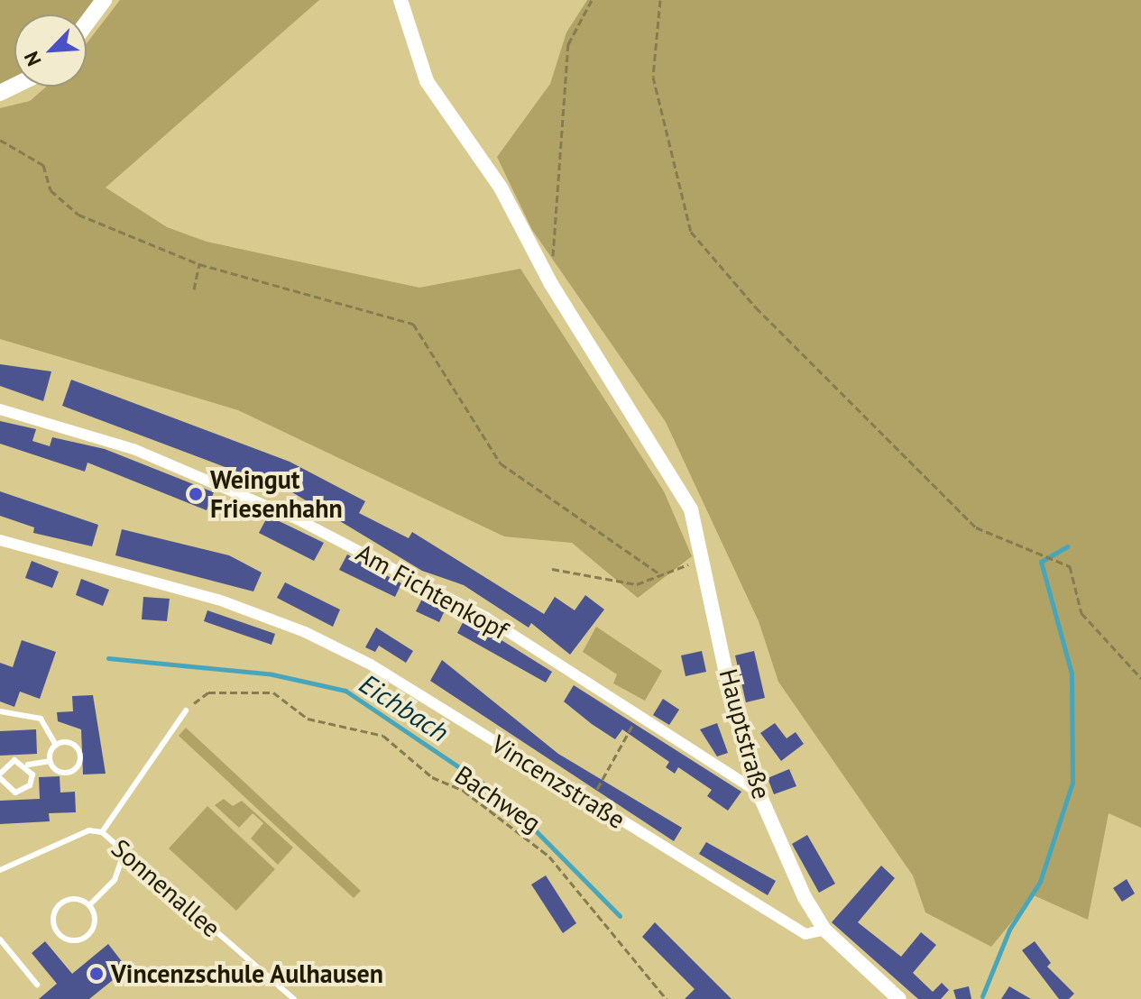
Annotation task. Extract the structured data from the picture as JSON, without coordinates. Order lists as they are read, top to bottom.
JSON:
{
  "streets": {
    "street": ["Am Fichtenkopf", "Hauptstraße", "Vincenzstraße"],
    "lane": ["Sonnenallee"],
    "path": ["Bachweg"]
  },
  "crossings": [
    ["Am Fichtenkopf", "Hauptstraße"],
    ["Hauptstraße", "Vincenzstraße"]
  ],
  "water": ["Eichbach"],
  "places": ["Weingut Friesenhahn", "Vincenzschule Aulhausen"],
  "north": "bottom left"
}
